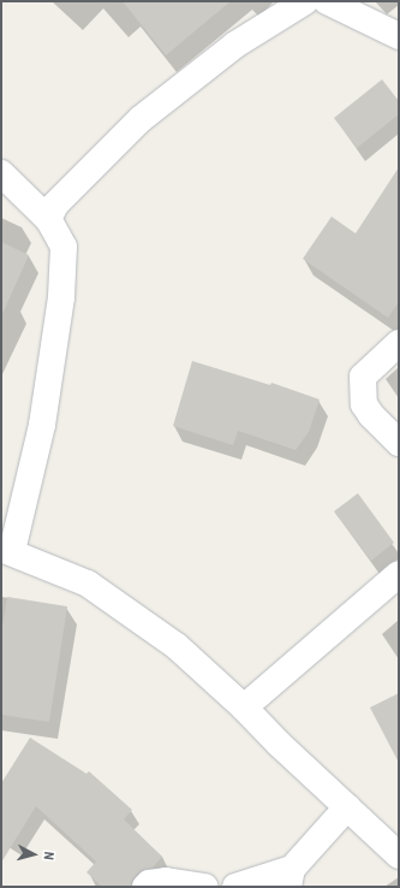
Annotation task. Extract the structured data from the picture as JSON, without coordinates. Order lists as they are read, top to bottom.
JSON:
{
  "north": "right"
}
